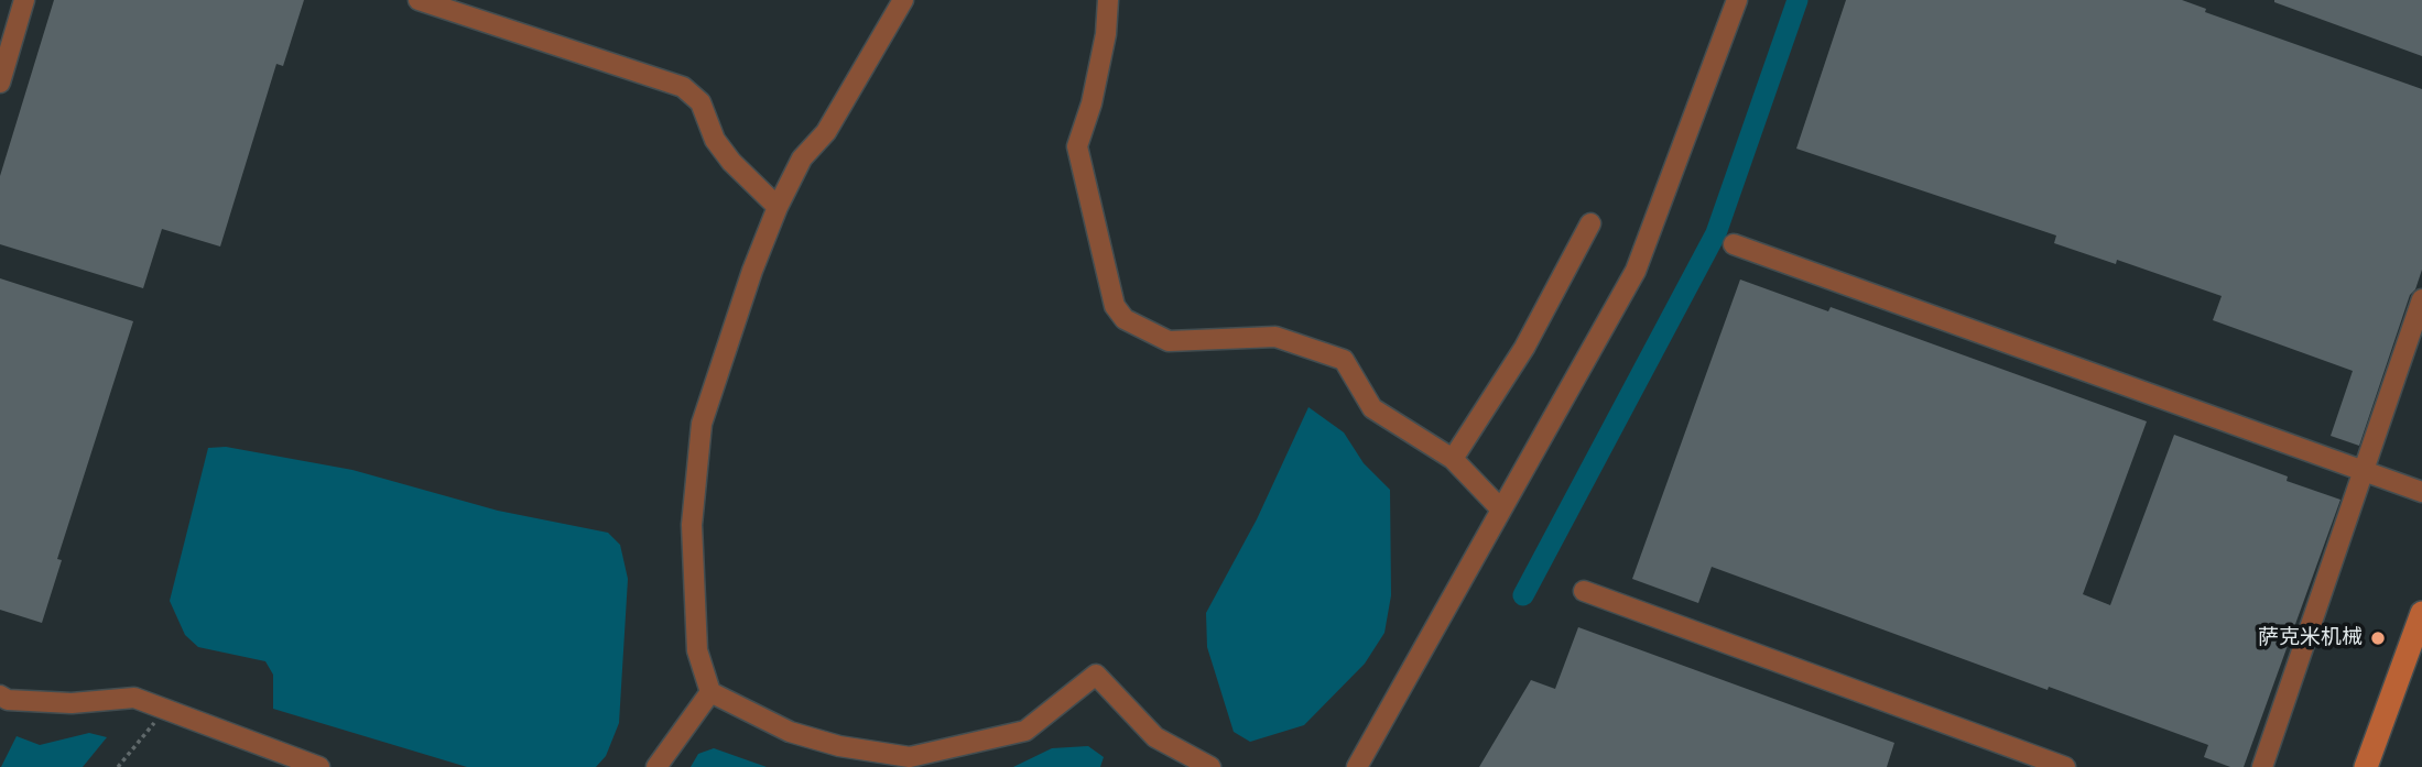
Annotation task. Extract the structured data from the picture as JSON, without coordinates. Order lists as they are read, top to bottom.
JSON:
{
  "places": ["萨克米机械"]
}
